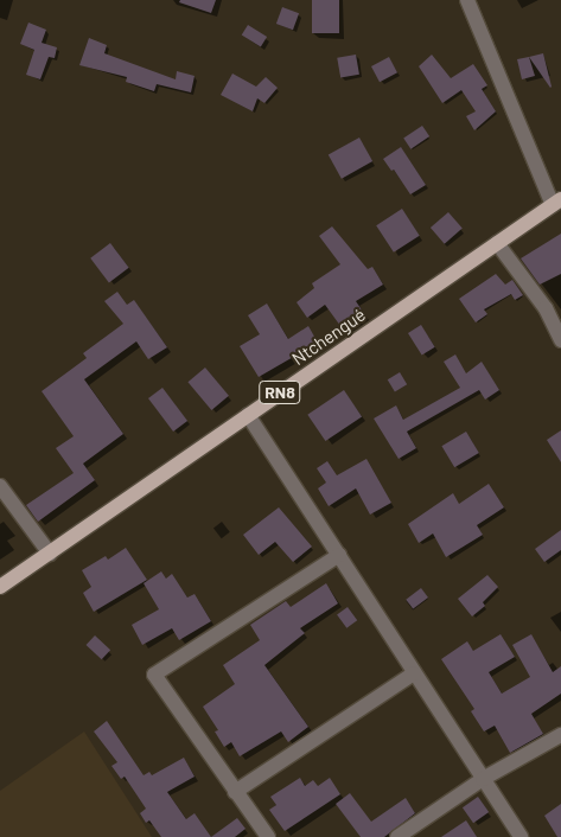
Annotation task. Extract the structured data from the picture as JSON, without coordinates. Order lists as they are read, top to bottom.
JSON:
{
  "streets": {
    "main road": ["Ntchengué", "RN8"]
  }
}
